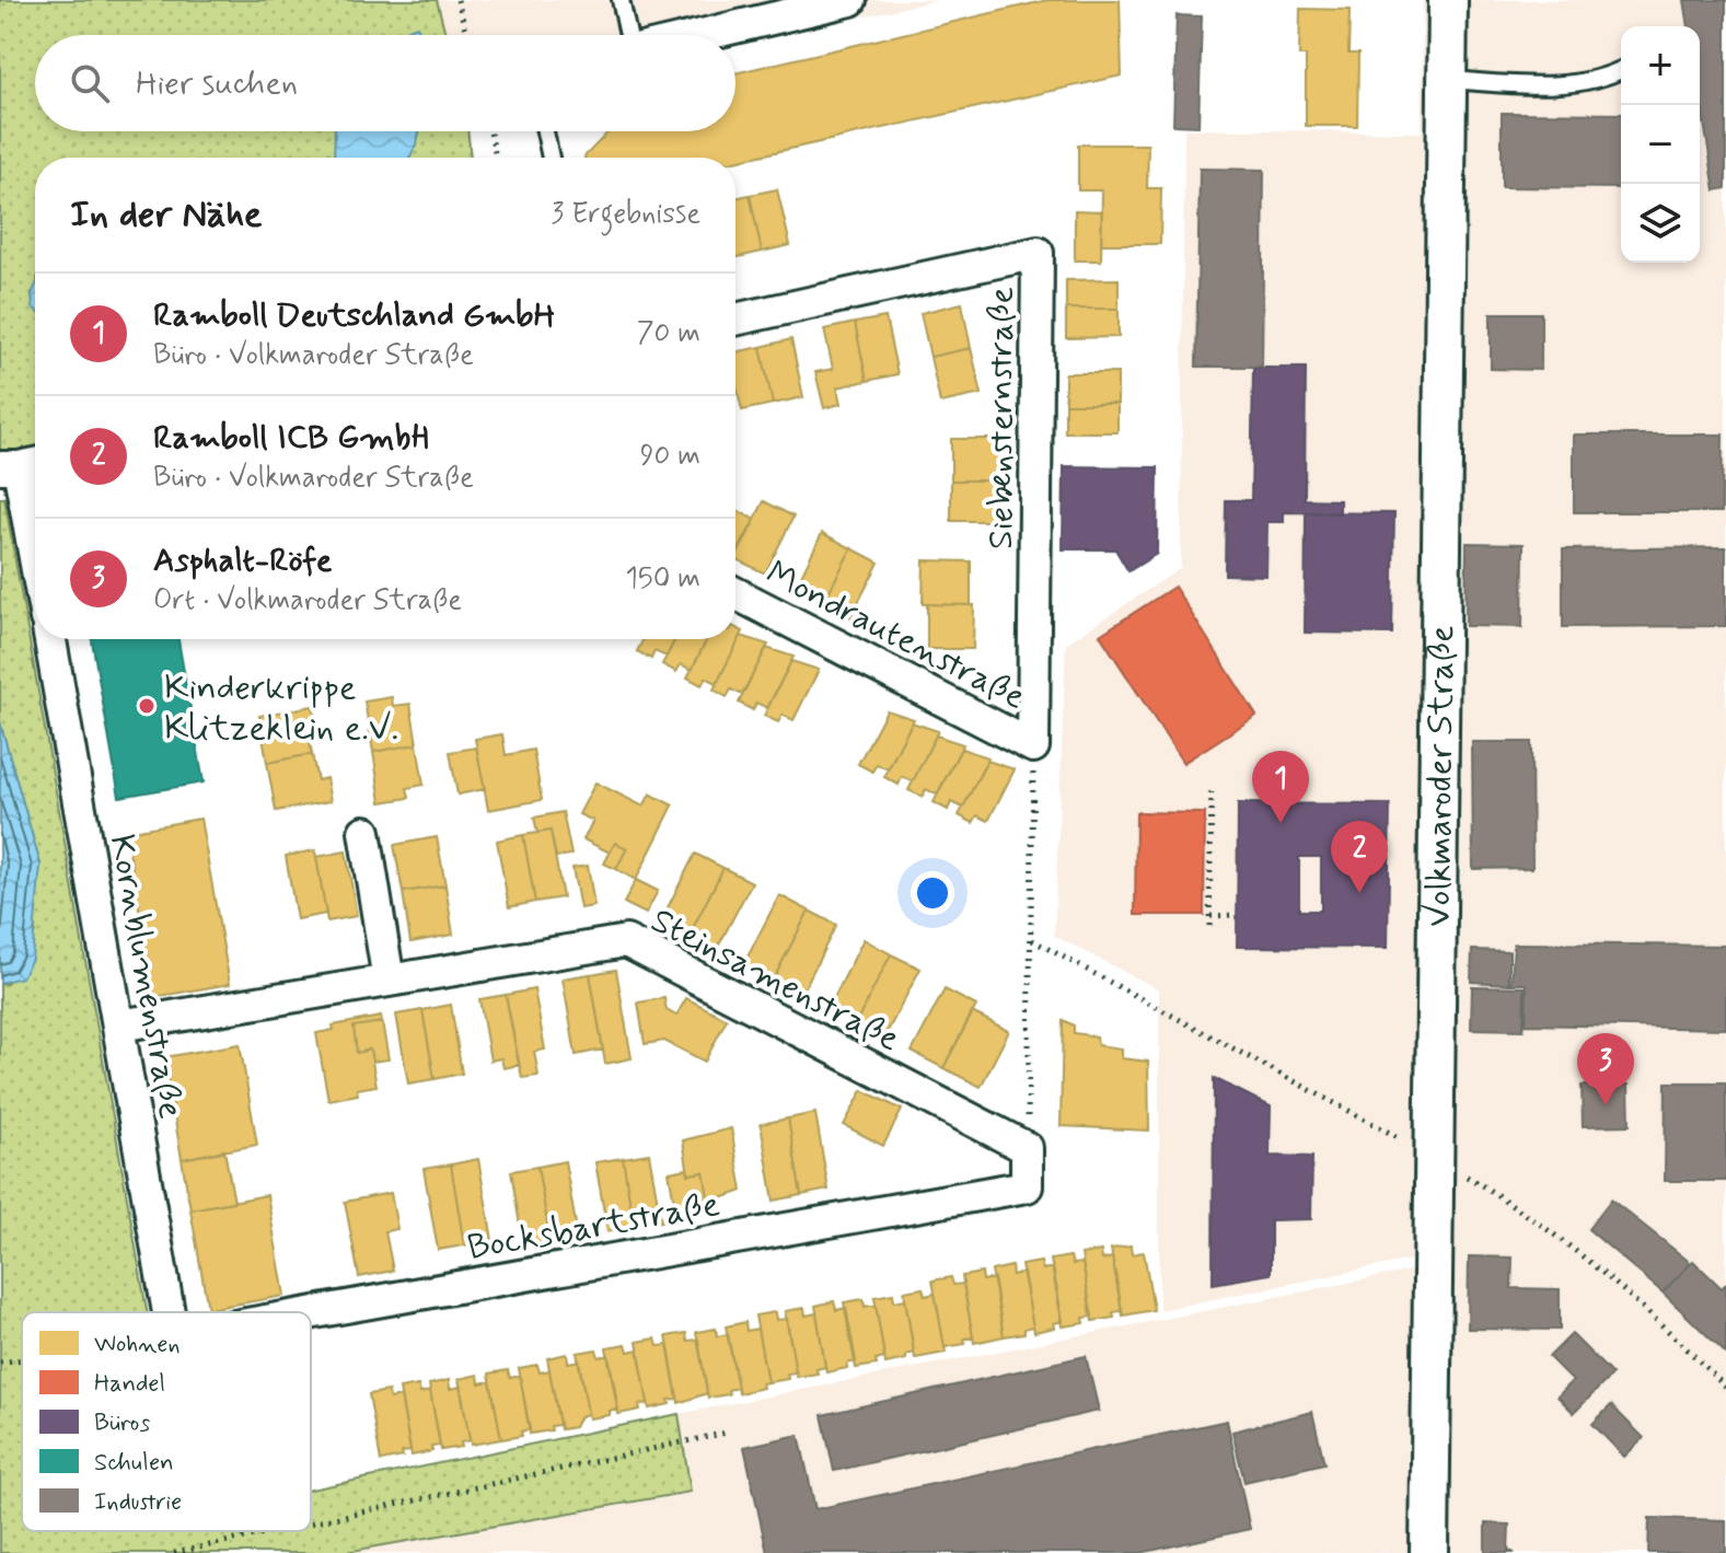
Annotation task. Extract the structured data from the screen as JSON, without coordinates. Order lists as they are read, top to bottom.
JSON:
{
  "streets": {
    "street": [
      "Siebensternstraße",
      "Mondrautenstraße",
      "Volkmaroder Straße",
      "Kornblumenstraße",
      "Steinsamenstraße",
      "Bocksbartstraße"
    ]
  },
  "crossings": [
    ["Siebensternstraße", "Mondrautenstraße"],
    ["Kornblumenstraße", "Steinsamenstraße"],
    ["Steinsamenstraße", "Bocksbartstraße"]
  ],
  "places": ["Kinderkrippe Klitzeklein e.V."],
  "legend": [
    "Wohnen",
    "Handel",
    "Büros",
    "Schulen",
    "Industrie"
  ],
  "page": {
    "map_buttons": ["+", "−"],
    "search": "Hier suchen",
    "heading": ["In der Nähe", "3 Ergebnisse"],
    "list": [
      {
        "mark": "1",
        "name": "Ramboll Deutschland GmbH",
        "note": "Büro · Volkmaroder Straße",
        "value": "70 m"
      },
      {
        "mark": "2",
        "name": "Ramboll ICB GmbH",
        "note": "Büro · Volkmaroder Straße",
        "value": "90 m"
      },
      {
        "mark": "3",
        "name": "Asphalt-Röfe",
        "note": "Ort · Volkmaroder Straße",
        "value": "150 m"
      }
    ],
    "pins": ["1", "2", "3"]
  }
}
